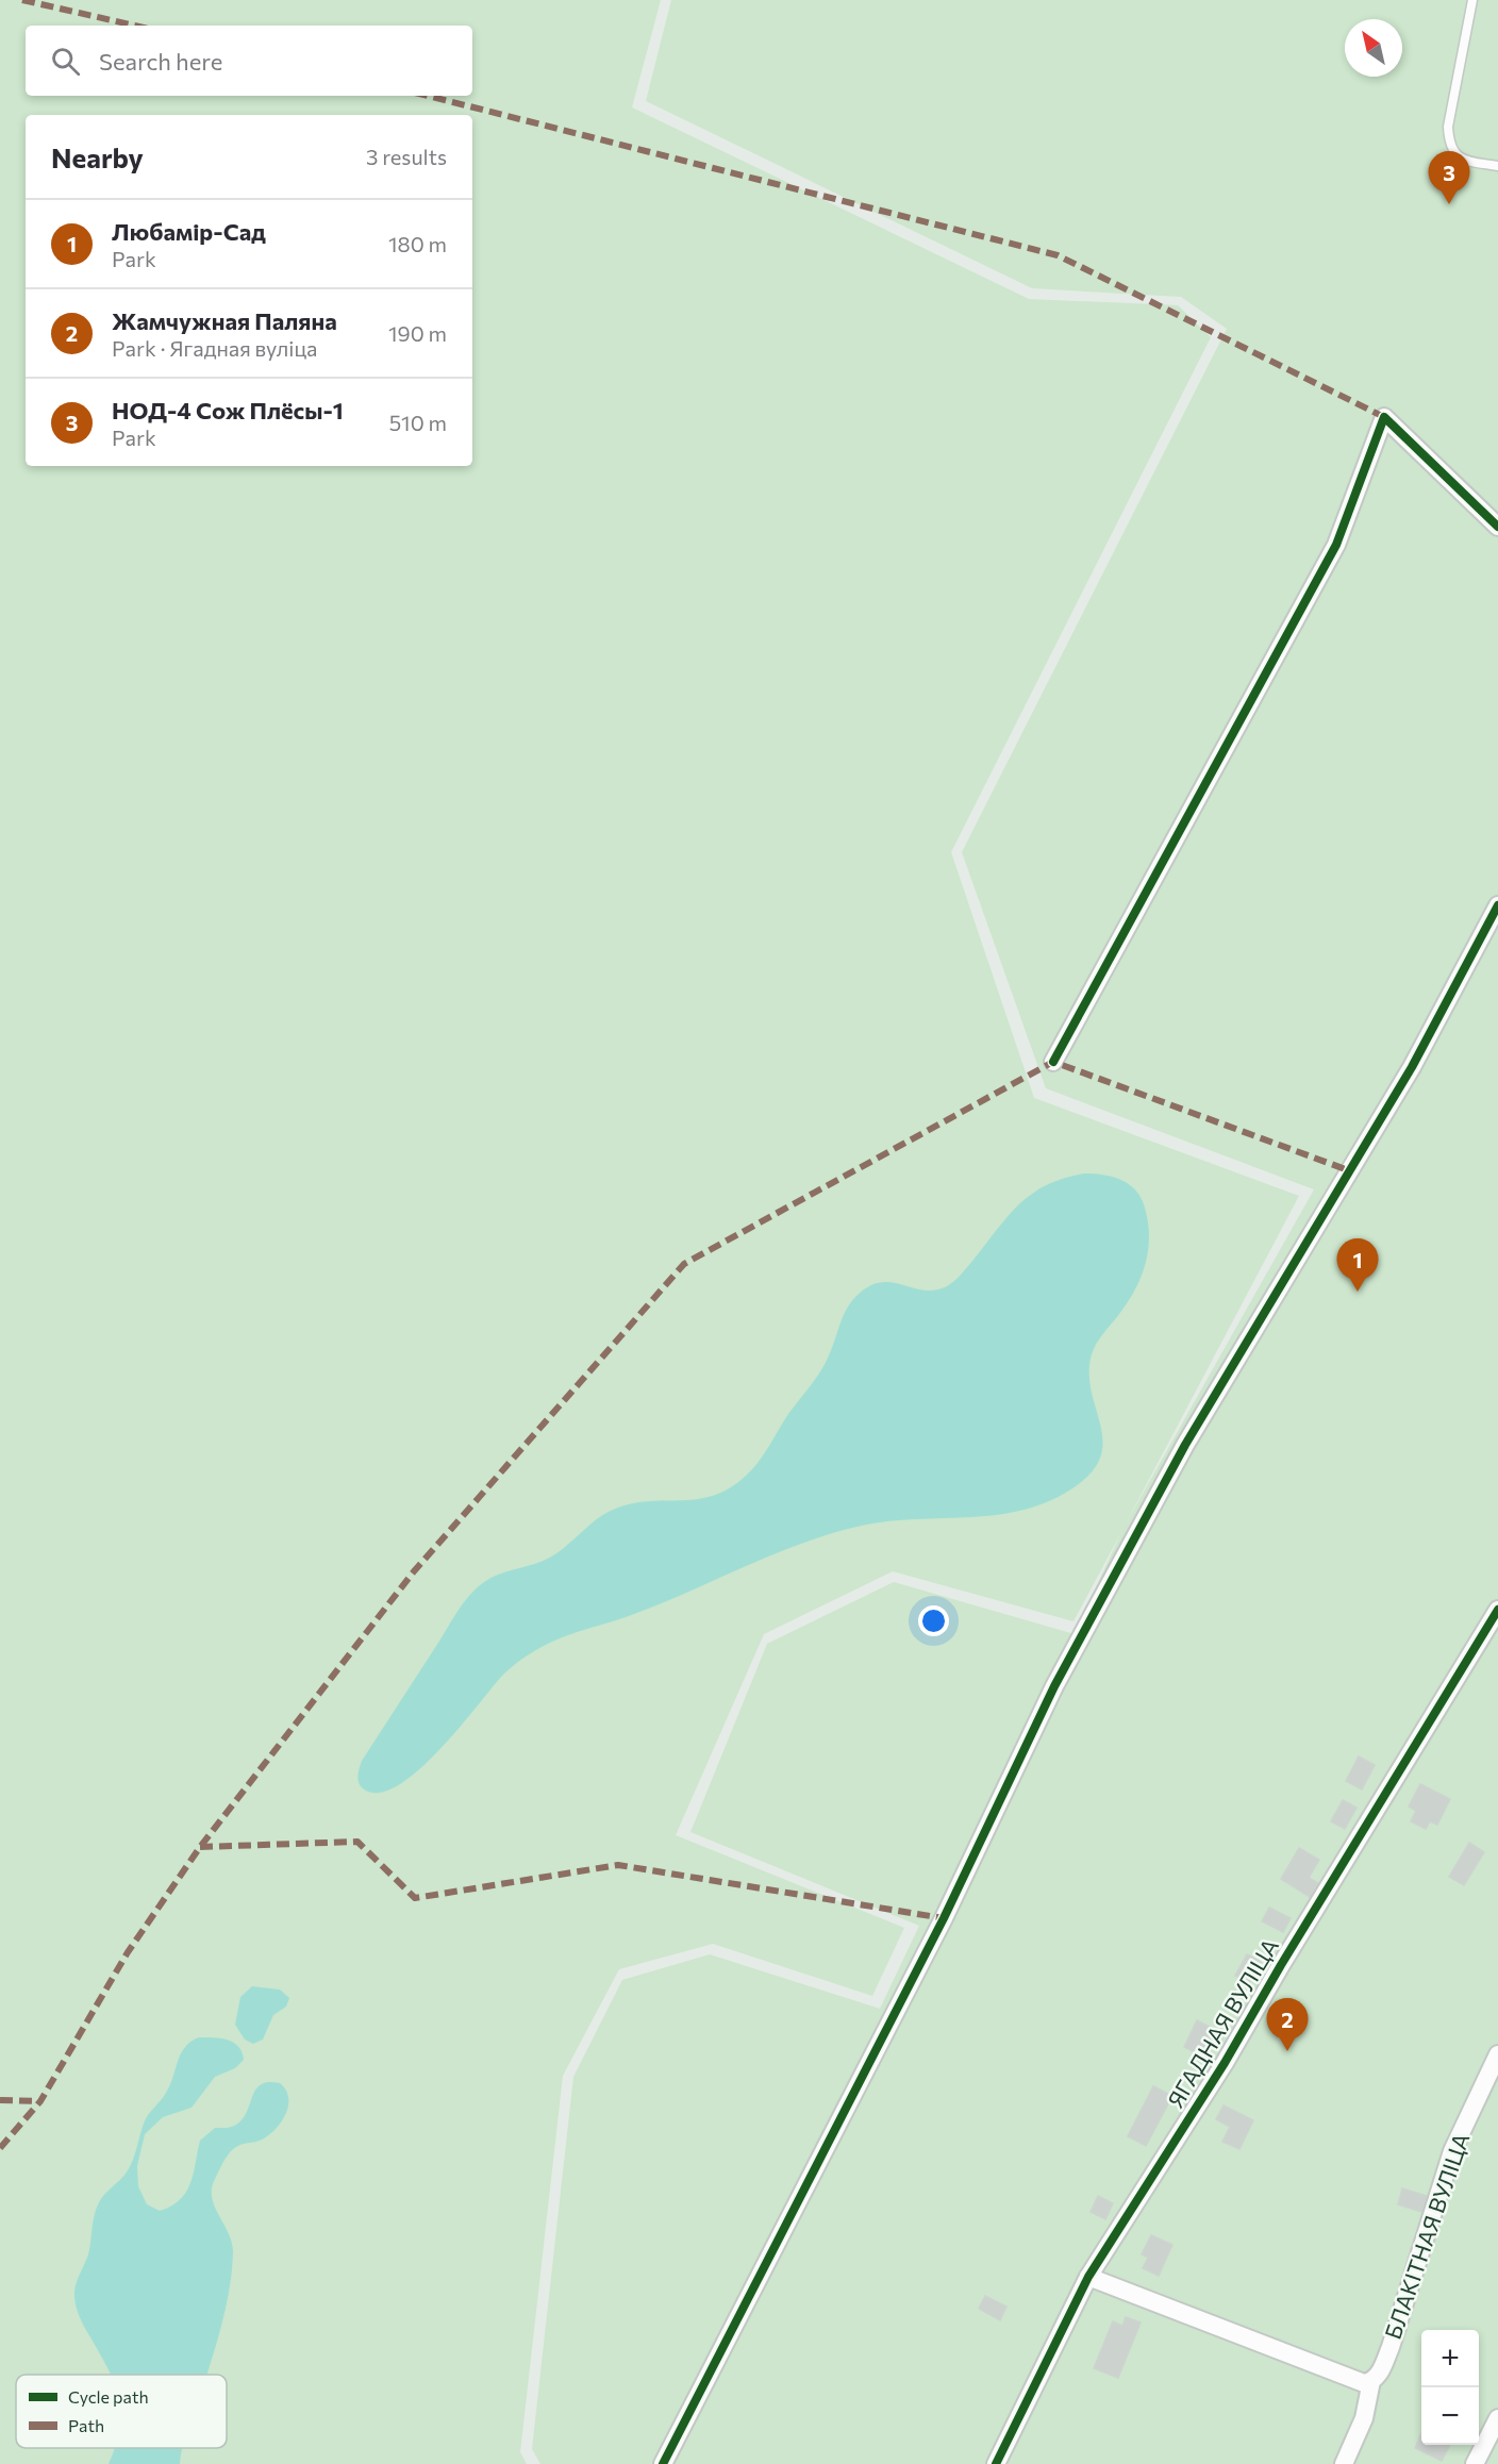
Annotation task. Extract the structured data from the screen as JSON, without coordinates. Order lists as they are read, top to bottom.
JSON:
{
  "streets": {
    "street": ["ЯГАДНАЯ ВУЛІЦА", "БЛАКІТНАЯ ВУЛІЦА"]
  },
  "legend": ["Cycle path", "Path"],
  "north": "top left",
  "page": {
    "search": "Search here",
    "heading": ["Nearby", "3 results"],
    "pins": ["3", "1", "2"],
    "list": [
      {
        "mark": "1",
        "name": "Любамір-Сад",
        "note": "Park",
        "value": "180 m"
      },
      {
        "mark": "2",
        "name": "Жамчужная Паляна",
        "note": "Park · Ягадная вуліца",
        "value": "190 m"
      },
      {
        "mark": "3",
        "name": "НОД-4 Сож Плёсы-1",
        "note": "Park",
        "value": "510 m"
      }
    ],
    "map_buttons": ["+", "−"]
  }
}
